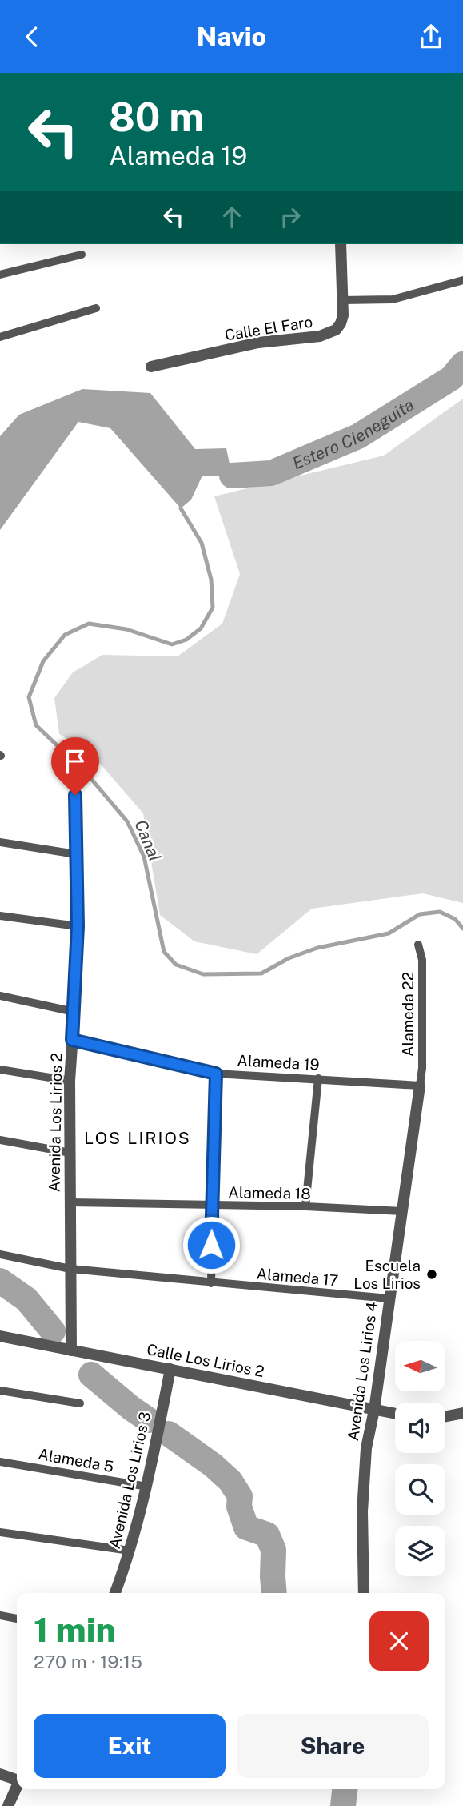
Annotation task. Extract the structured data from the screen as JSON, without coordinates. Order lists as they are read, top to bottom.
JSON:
{
  "streets": {
    "street": [
      "Calle El Faro",
      "Avenida Los Lirios 2",
      "Calle Los Lirios 2",
      "Avenida Los Lirios 4",
      "Avenida Los Lirios 3"
    ],
    "lane": [
      "Alameda 22",
      "Alameda 19",
      "Alameda 18",
      "Alameda 17",
      "Alameda 5"
    ]
  },
  "crossings": [
    ["Alameda 22", "Alameda 19"],
    ["Alameda 22", "Avenida Los Lirios 4"],
    ["Alameda 19", "Avenida Los Lirios 2"],
    ["Alameda 19", "Avenida Los Lirios 4"],
    ["Avenida Los Lirios 2", "Alameda 18"],
    ["Avenida Los Lirios 2", "Alameda 17"],
    ["Avenida Los Lirios 2", "Calle Los Lirios 2"],
    ["Alameda 18", "Avenida Los Lirios 4"],
    ["Alameda 17", "Avenida Los Lirios 4"],
    ["Calle Los Lirios 2", "Avenida Los Lirios 4"],
    ["Calle Los Lirios 2", "Avenida Los Lirios 3"],
    ["Alameda 5", "Avenida Los Lirios 3"]
  ],
  "districts": ["LOS LIRIOS"],
  "water": ["Estero Cieneguita", "Canal"],
  "places": ["Escuela Los Lirios"],
  "north": "left",
  "page": {
    "header": "Navio",
    "turn": ["80 m", "Alameda 19"],
    "heading": ["1 min", "270 m · 19:15"],
    "buttons": ["Exit", "Share"]
  }
}
